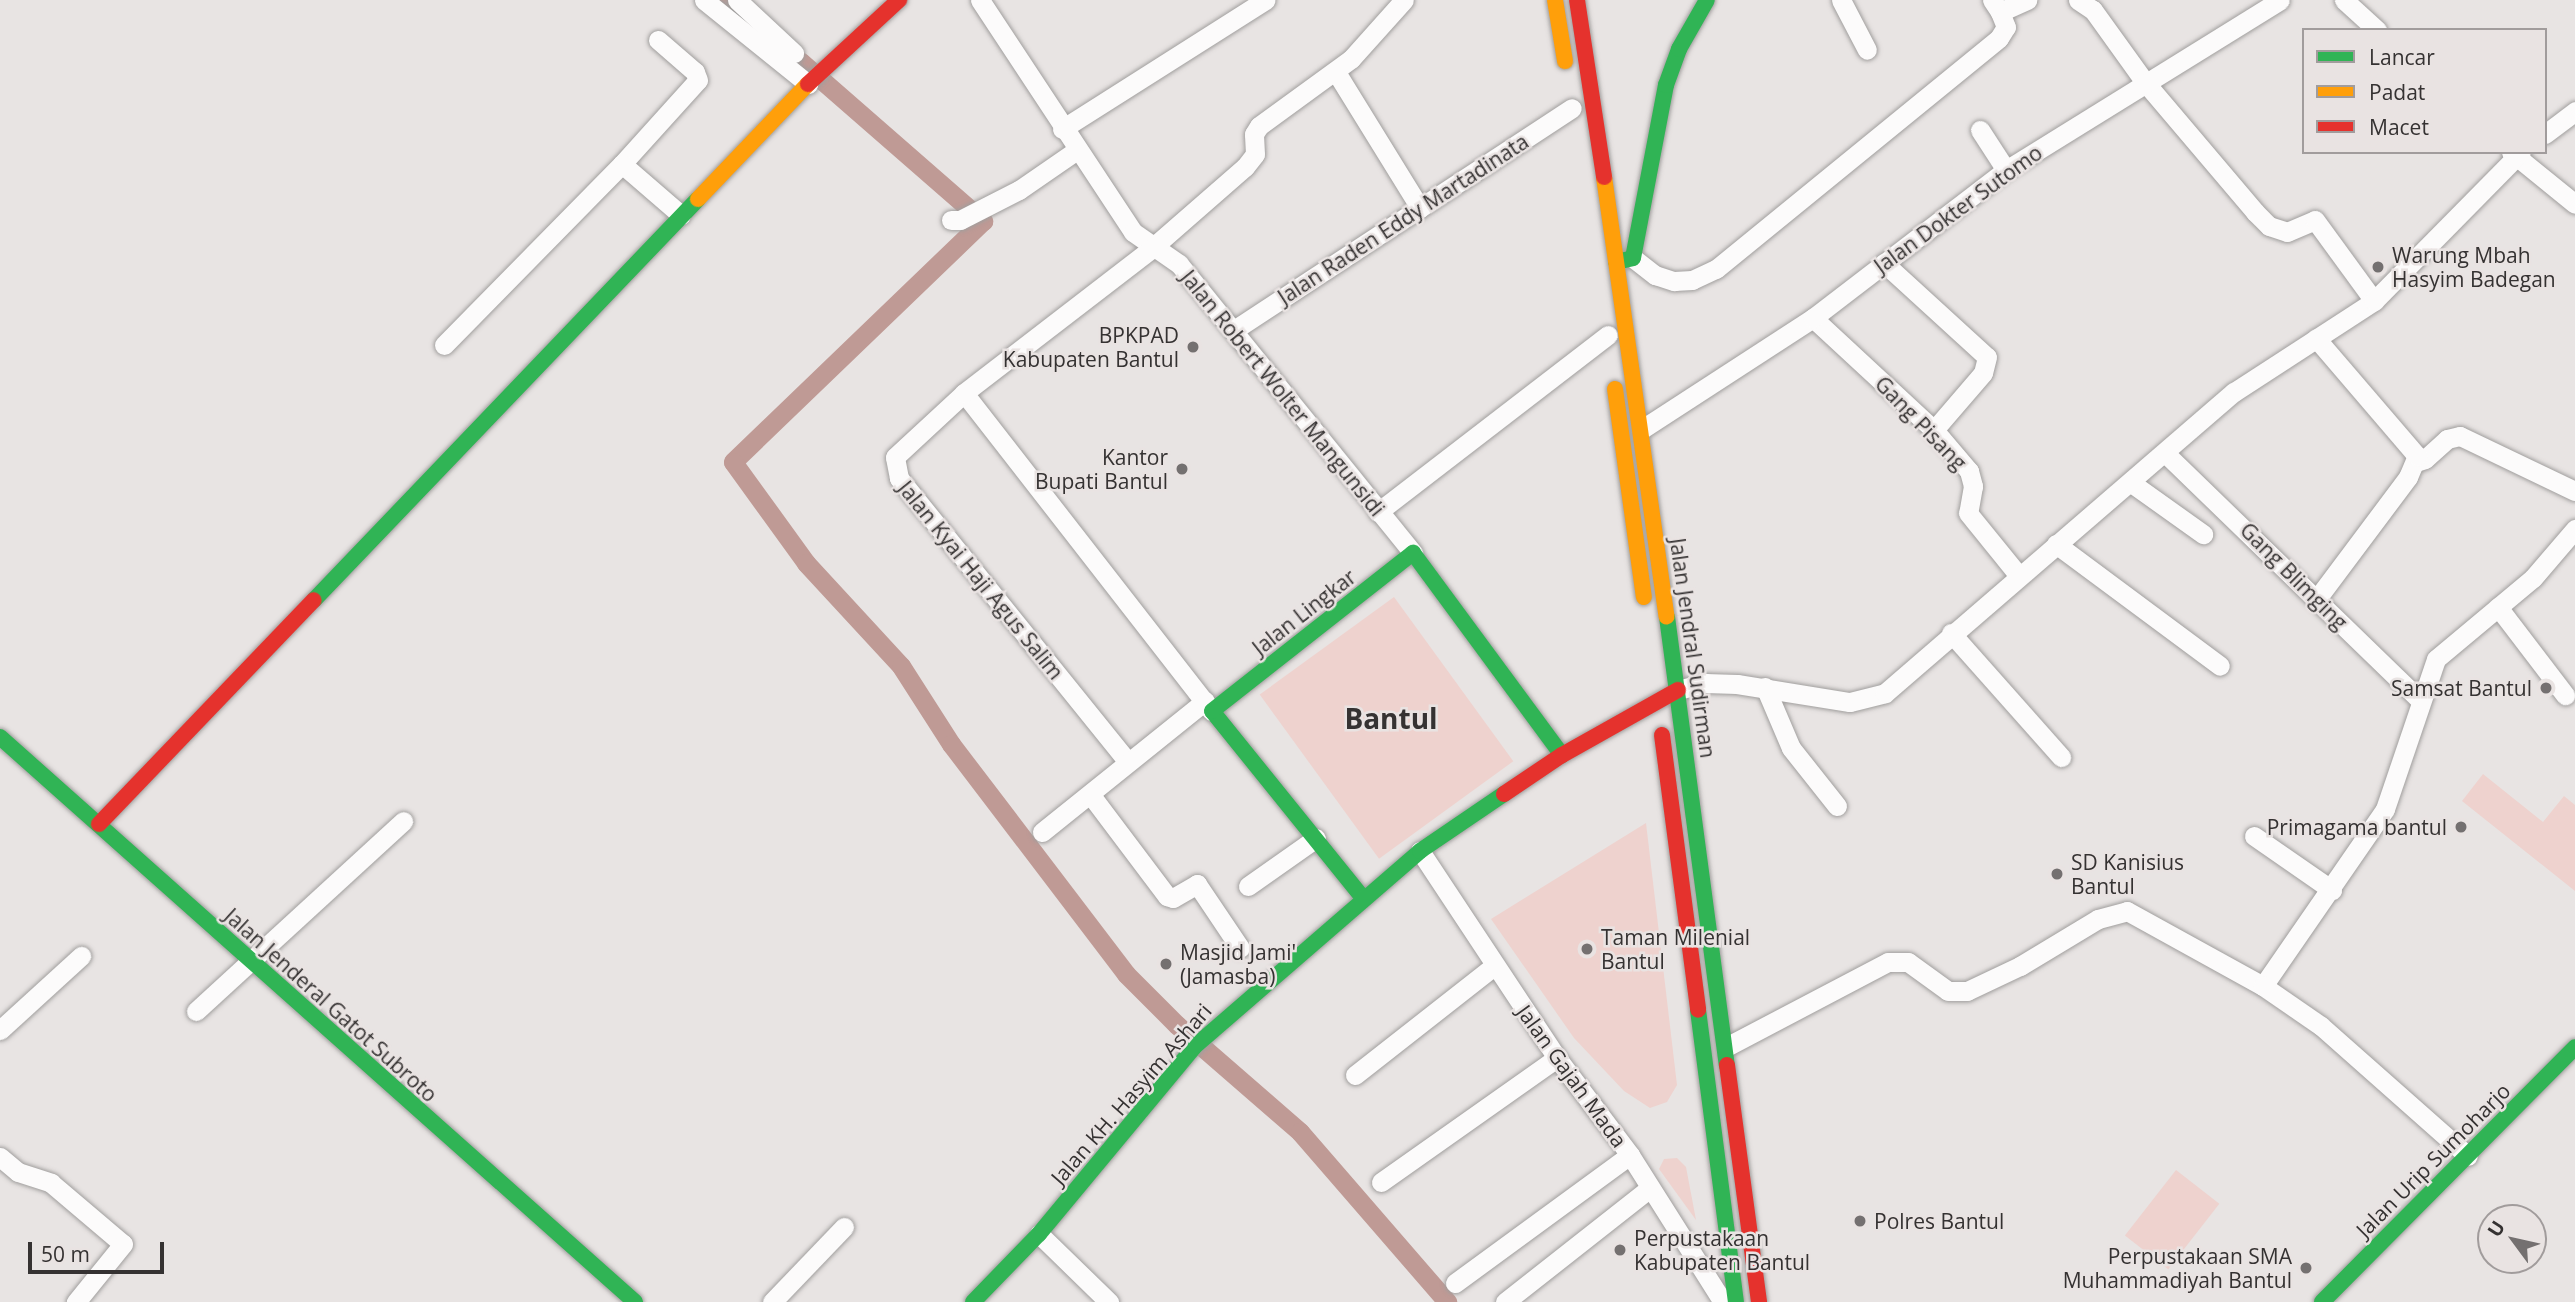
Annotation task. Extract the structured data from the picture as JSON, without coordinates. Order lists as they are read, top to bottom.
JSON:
{
  "streets": {
    "main road": [
      "Jalan Lingkar",
      "Jalan Jendral Sudirman",
      "Jalan Jenderal Gatot Subroto",
      "Jalan KH. Hasyim Ashari",
      "Jalan Urip Sumoharjo"
    ],
    "street": [
      "Jalan Dokter Sutomo",
      "Jalan Raden Eddy Martadinata",
      "Jalan Robert Wolter Mangunsidi",
      "Gang Pisang",
      "Gang Blimging",
      "Jalan Kyai Haji Agus Salim",
      "Jalan Gajah Mada"
    ]
  },
  "crossings": [
    ["Jalan Dokter Sutomo", "Gang Pisang"],
    ["Jalan Dokter Sutomo", "Jalan Jendral Sudirman"],
    ["Jalan Raden Eddy Martadinata", "Jalan Robert Wolter Mangunsidi"],
    ["Jalan Robert Wolter Mangunsidi", "Jalan Kyai Haji Agus Salim"],
    ["Jalan Robert Wolter Mangunsidi", "Jalan Lingkar"],
    ["Jalan Jendral Sudirman", "Jalan KH. Hasyim Ashari"],
    ["Jalan Gajah Mada", "Jalan KH. Hasyim Ashari"]
  ],
  "districts": ["Bantul"],
  "places": [
    "Warung Mbah Hasyim Badegan",
    "BPKPAD Kabupaten Bantul",
    "Kantor Bupati Bantul",
    "Samsat Bantul",
    "Primagama bantul",
    "SD Kanisius Bantul",
    "Taman Milenial Bantul",
    "Masjid Jami' (Jamasba)",
    "Polres Bantul",
    "Perpustakaan Kabupaten Bantul",
    "Perpustakaan SMA Muhammadiyah Bantul"
  ],
  "legend": ["Lancar", "Padat", "Macet"],
  "scale_bar": "50 m",
  "north": "top left"
}
